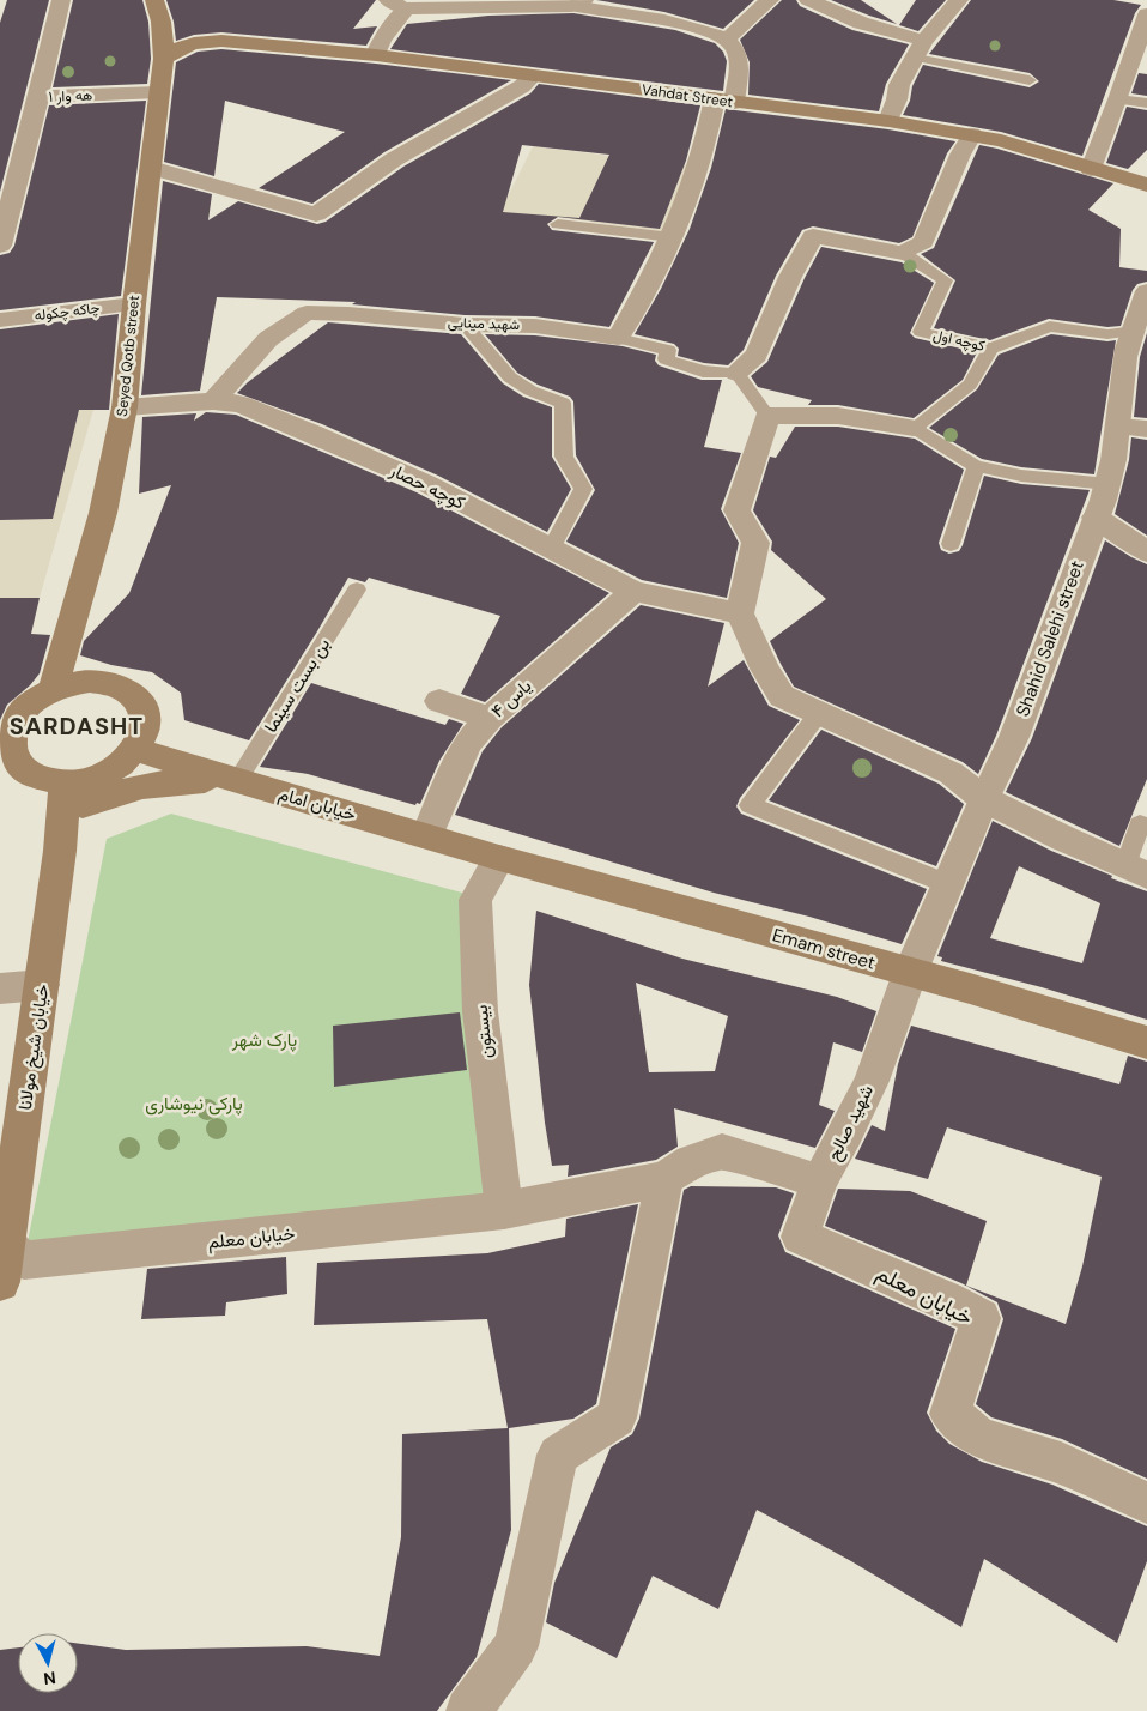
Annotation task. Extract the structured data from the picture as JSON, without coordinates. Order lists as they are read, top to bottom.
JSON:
{
  "streets": {
    "main road": [
      "Vahdat Street",
      "Seyed Qotb street",
      "خیابان امام",
      "Emam street",
      "خیابان شیخ مولانا"
    ],
    "street": [
      "هه وار ۱",
      "چاکه چکوله",
      "شهید مینایی",
      "کوچه حصار",
      "Shahid Salehi street",
      "یاس ۴",
      "بیستون",
      "شهید صالح",
      "خیابان معلم"
    ],
    "lane": ["کوچه اول", "بن بست سینما"]
  },
  "crossings": [
    ["هه وار ۱", "Seyed Qotb street"],
    ["چاکه چکوله", "Seyed Qotb street"],
    ["شهید مینایی", "کوچه حصار"],
    ["کوچه اول", "Shahid Salehi street"],
    ["Seyed Qotb street", "خیابان امام"],
    ["Seyed Qotb street", "خیابان شیخ مولانا"],
    ["کوچه حصار", "یاس ۴"],
    ["Shahid Salehi street", "Emam street"],
    ["Shahid Salehi street", "شهید صالح"],
    ["بن بست سینما", "خیابان امام"],
    ["یاس ۴", "خیابان امام"],
    ["خیابان امام", "Emam street"],
    ["خیابان امام", "بیستون"],
    ["خیابان امام", "خیابان شیخ مولانا"],
    ["Emam street", "بیستون"],
    ["Emam street", "شهید صالح"],
    ["بیستون", "خیابان معلم"],
    ["خیابان شیخ مولانا", "خیابان معلم"],
    ["شهید صالح", "خیابان معلم"]
  ],
  "districts": ["SARDASHT"],
  "parks": ["پارک شهر", "پارکی نیوشاری"],
  "north": "bottom"
}
